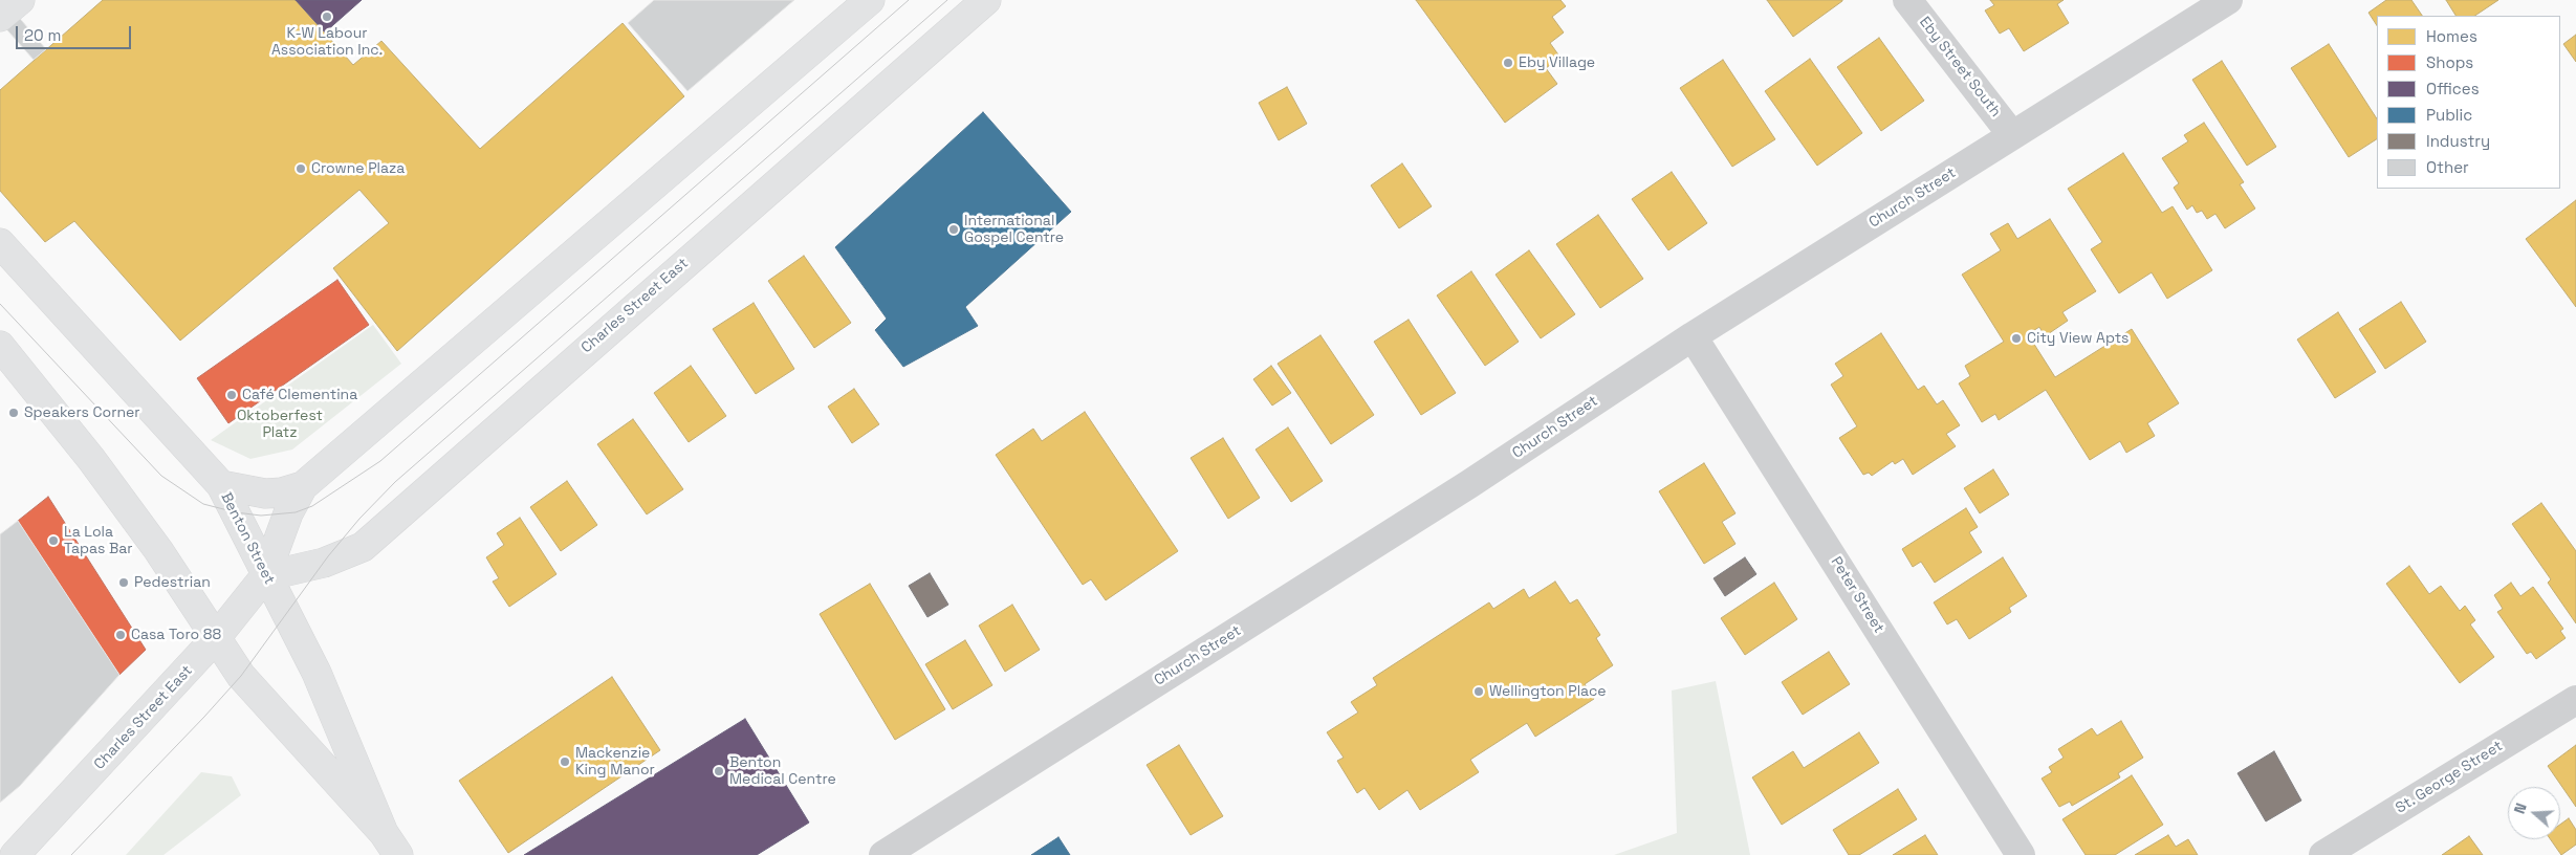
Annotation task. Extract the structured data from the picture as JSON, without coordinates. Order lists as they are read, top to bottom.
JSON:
{
  "streets": {
    "main road": ["Charles Street East", "Benton Street"],
    "street": [
      "Eby Street South",
      "Church Street",
      "Peter Street",
      "St. George Street"
    ]
  },
  "crossings": [
    ["Eby Street South", "Church Street"],
    ["Church Street", "Peter Street"],
    ["Charles Street East", "Benton Street"]
  ],
  "parks": ["Oktoberfest Platz"],
  "places": [
    "K-W Labour Association Inc.",
    "Eby Village",
    "Crowne Plaza",
    "International Gospel Centre",
    "City View Apts",
    "Café Clementina",
    "Speakers Corner",
    "La Lola Tapas Bar",
    "Pedestrian",
    "Casa Toro 88",
    "Wellington Place",
    "Mackenzie King Manor",
    "Benton Medical Centre"
  ],
  "legend": [
    "Homes",
    "Shops",
    "Offices",
    "Public",
    "Industry",
    "Other"
  ],
  "scale_bar": "20 m",
  "north": "left"
}
